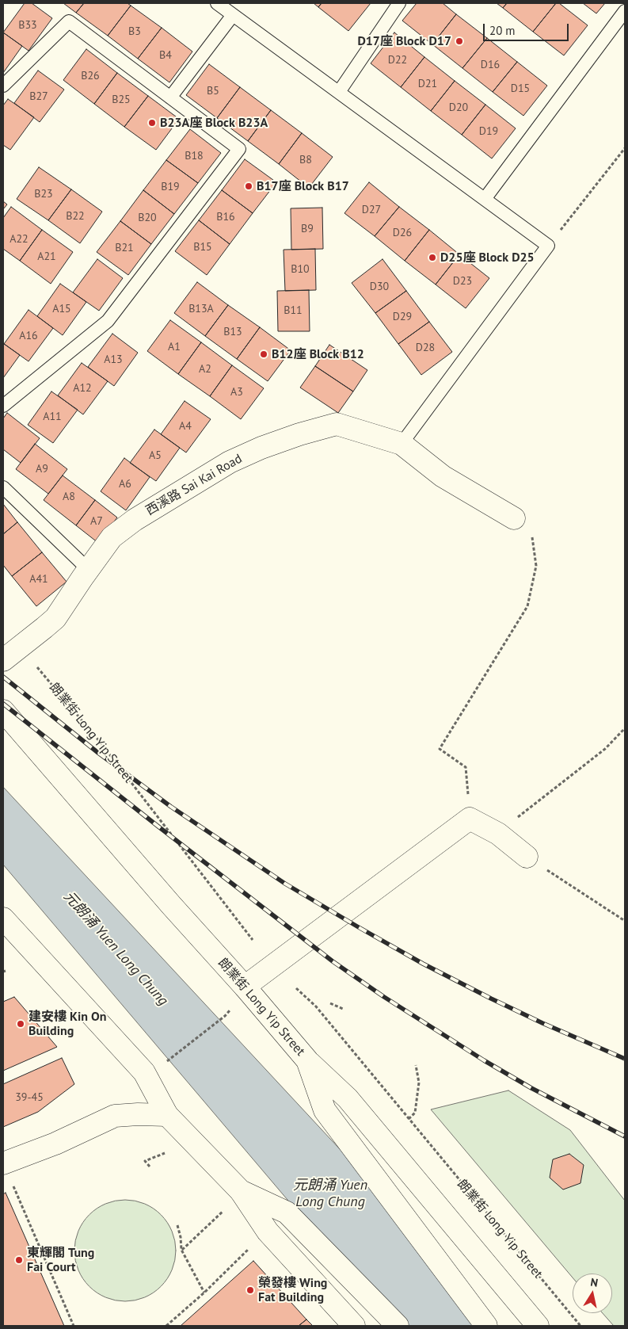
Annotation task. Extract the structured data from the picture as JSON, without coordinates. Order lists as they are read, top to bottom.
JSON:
{
  "streets": {
    "main road": ["西溪路 Sai Kai Road", "朗業街 Long Yip Street"]
  },
  "water": ["元朗涌 Yuen Long Chung"],
  "places": [
    "D17座 Block D17",
    "B23A座 Block B23A",
    "B17座 Block B17",
    "D25座 Block D25",
    "B12座 Block B12",
    "建安樓 Kin On Building",
    "東輝閣 Tung Fai Court",
    "榮發樓 Wing Fat Building"
  ],
  "house_numbers": [
    "B33",
    "B3",
    "B4",
    "D22",
    "D16",
    "B26",
    "D21",
    "D15",
    "B5",
    "B27",
    "B25",
    "D20",
    "D19",
    "B18",
    "B8",
    "B19",
    "B23",
    "D27",
    "B22",
    "B16",
    "B20",
    "B9",
    "D26",
    "A22",
    "B15",
    "B21",
    "A21",
    "B10",
    "D23",
    "D30",
    "A15",
    "B13A",
    "B11",
    "D29",
    "B13",
    "A16",
    "A1",
    "D28",
    "A13",
    "A2",
    "A12",
    "A3",
    "A11",
    "A4",
    "A5",
    "A9",
    "A6",
    "A8",
    "A7",
    "A41",
    "39-45"
  ],
  "scale_bar": "20 m",
  "north": "top"
}
